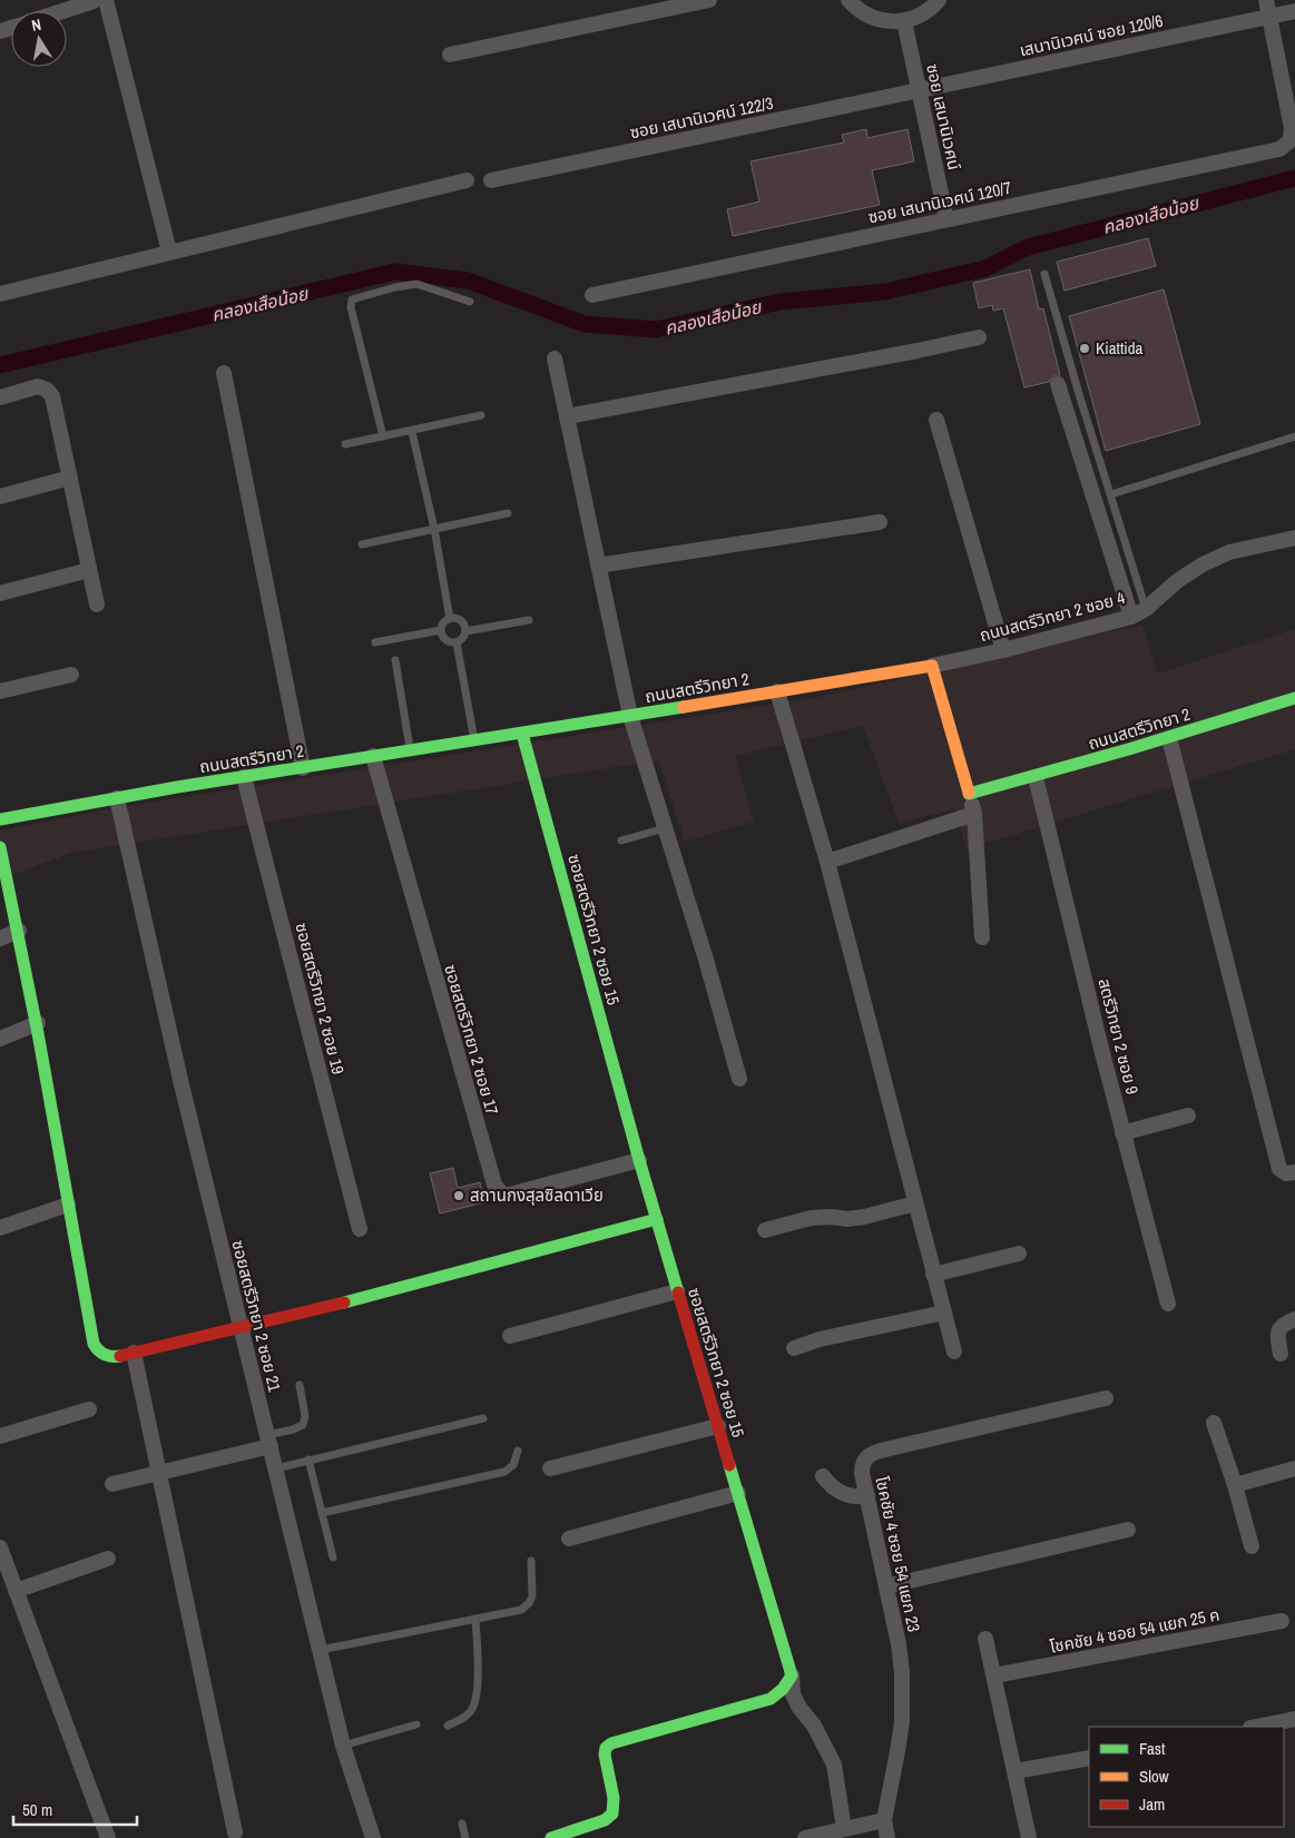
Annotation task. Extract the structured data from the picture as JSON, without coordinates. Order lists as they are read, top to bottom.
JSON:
{
  "streets": {
    "street": [
      "เสนานิเวศน์ ซอย 120/6",
      "ซอย เสนานิเวศน์",
      "ซอย เสนานิเวศน์ 122/3",
      "ซอย เสนานิเวศน์ 120/7",
      "ถนนสตรีวิทยา 2 ซอย 4",
      "ถนนสตรีวิทยา 2",
      "ซอยสตรีวิทยา 2 ซอย 15",
      "ซอยสตรีวิทยา 2 ซอย 19",
      "สตรีวิทยา 2 ซอย 9",
      "ซอยสตรีวิทยา 2 ซอย 17",
      "ซอยสตรีวิทยา 2 ซอย 21",
      "โชคชัย 4 ซอย 54 แยก 23",
      "โชคชัย 4 ซอย 54 แยก 25 ค"
    ]
  },
  "crossings": [
    ["เสนานิเวศน์ ซอย 120/6", "ซอย เสนานิเวศน์"],
    ["เสนานิเวศน์ ซอย 120/6", "ซอย เสนานิเวศน์ 122/3"],
    ["ซอย เสนานิเวศน์", "ซอย เสนานิเวศน์ 122/3"],
    ["ซอย เสนานิเวศน์", "ซอย เสนานิเวศน์ 120/7"],
    ["ถนนสตรีวิทยา 2 ซอย 4", "ถนนสตรีวิทยา 2"],
    ["ถนนสตรีวิทยา 2", "ซอยสตรีวิทยา 2 ซอย 15"],
    ["ถนนสตรีวิทยา 2", "ซอยสตรีวิทยา 2 ซอย 19"],
    ["ถนนสตรีวิทยา 2", "สตรีวิทยา 2 ซอย 9"],
    ["ถนนสตรีวิทยา 2", "ซอยสตรีวิทยา 2 ซอย 17"],
    ["ถนนสตรีวิทยา 2", "ซอยสตรีวิทยา 2 ซอย 21"],
    ["ซอยสตรีวิทยา 2 ซอย 15", "ซอยสตรีวิทยา 2 ซอย 17"]
  ],
  "water": ["คลองเสือน้อย"],
  "places": ["Kiattida", "สถานกงสุลซิลดาเวีย"],
  "legend": ["Fast", "Slow", "Jam"],
  "scale_bar": "50 m",
  "north": "top"
}
